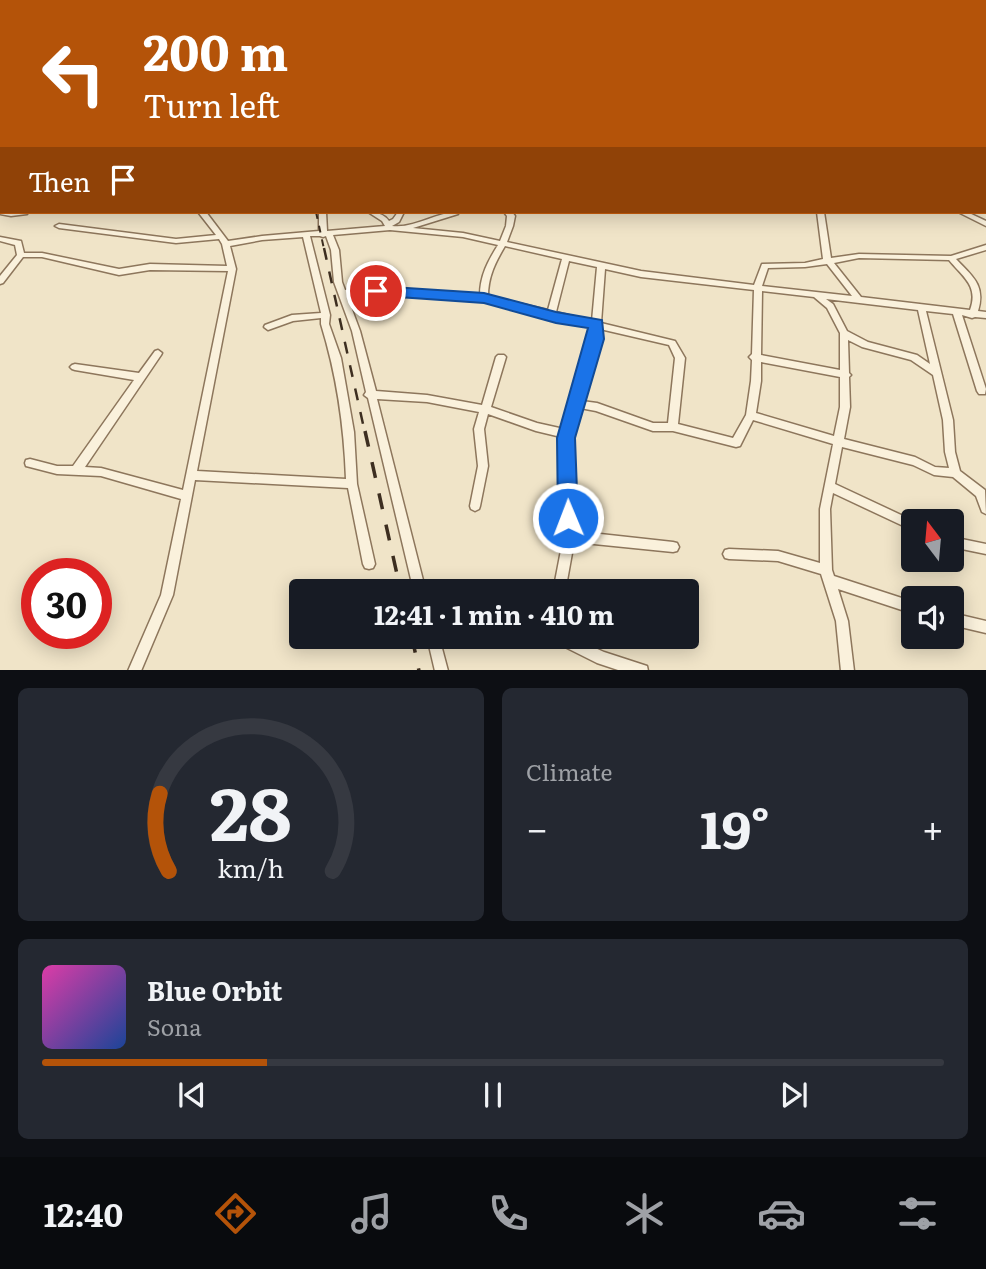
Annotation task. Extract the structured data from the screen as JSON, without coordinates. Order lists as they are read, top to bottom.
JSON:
{
  "north": "top",
  "page": {
    "turn": ["200 m", "Turn left"],
    "then": "Then",
    "limit": "30",
    "trip": "12:41 · 1 min · 410 m",
    "tile": "Climate",
    "heat": ["−", "19°", "+"],
    "song": ["Blue Orbit", "Sona"],
    "tabs": "12:40",
    "gauge": ["28", "km/h"]
  }
}
